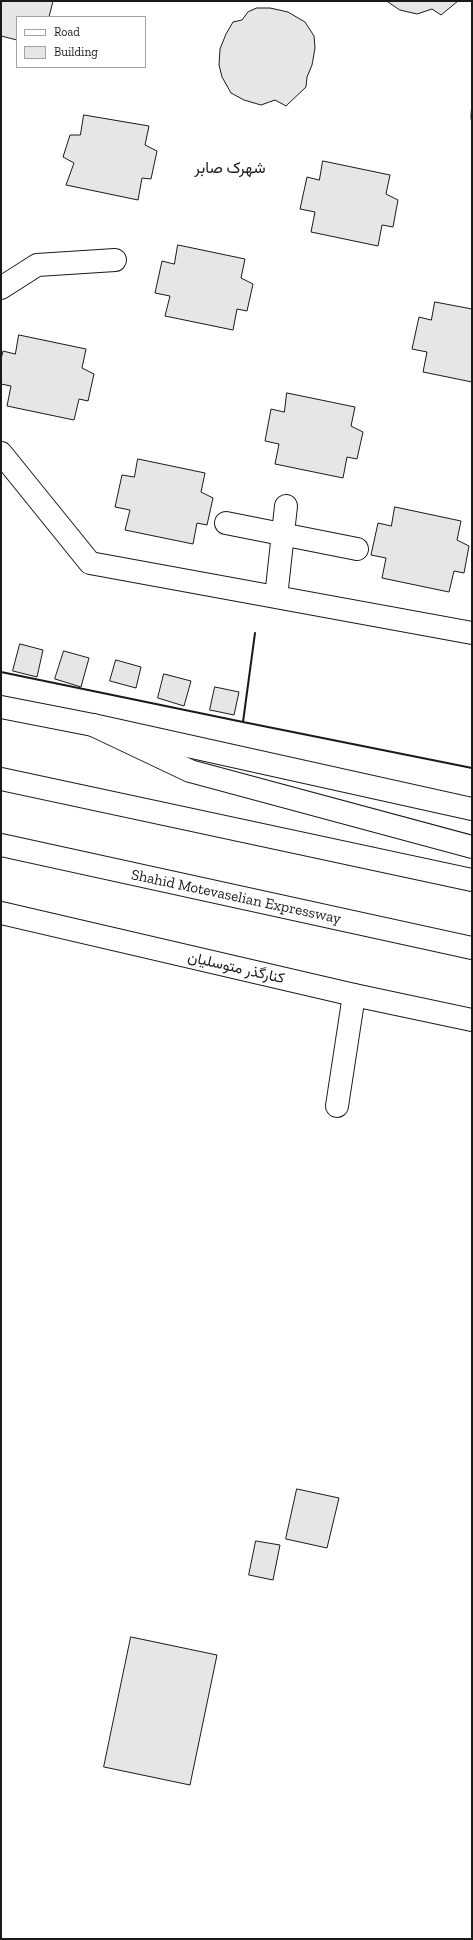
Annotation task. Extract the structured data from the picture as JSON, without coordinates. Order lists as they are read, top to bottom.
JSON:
{
  "streets": {
    "main road": ["Shahid Motevaselian Expressway", "کنارگذر متوسلیان"]
  },
  "districts": ["شهرک صابر"],
  "legend": ["Road", "Building"]
}
